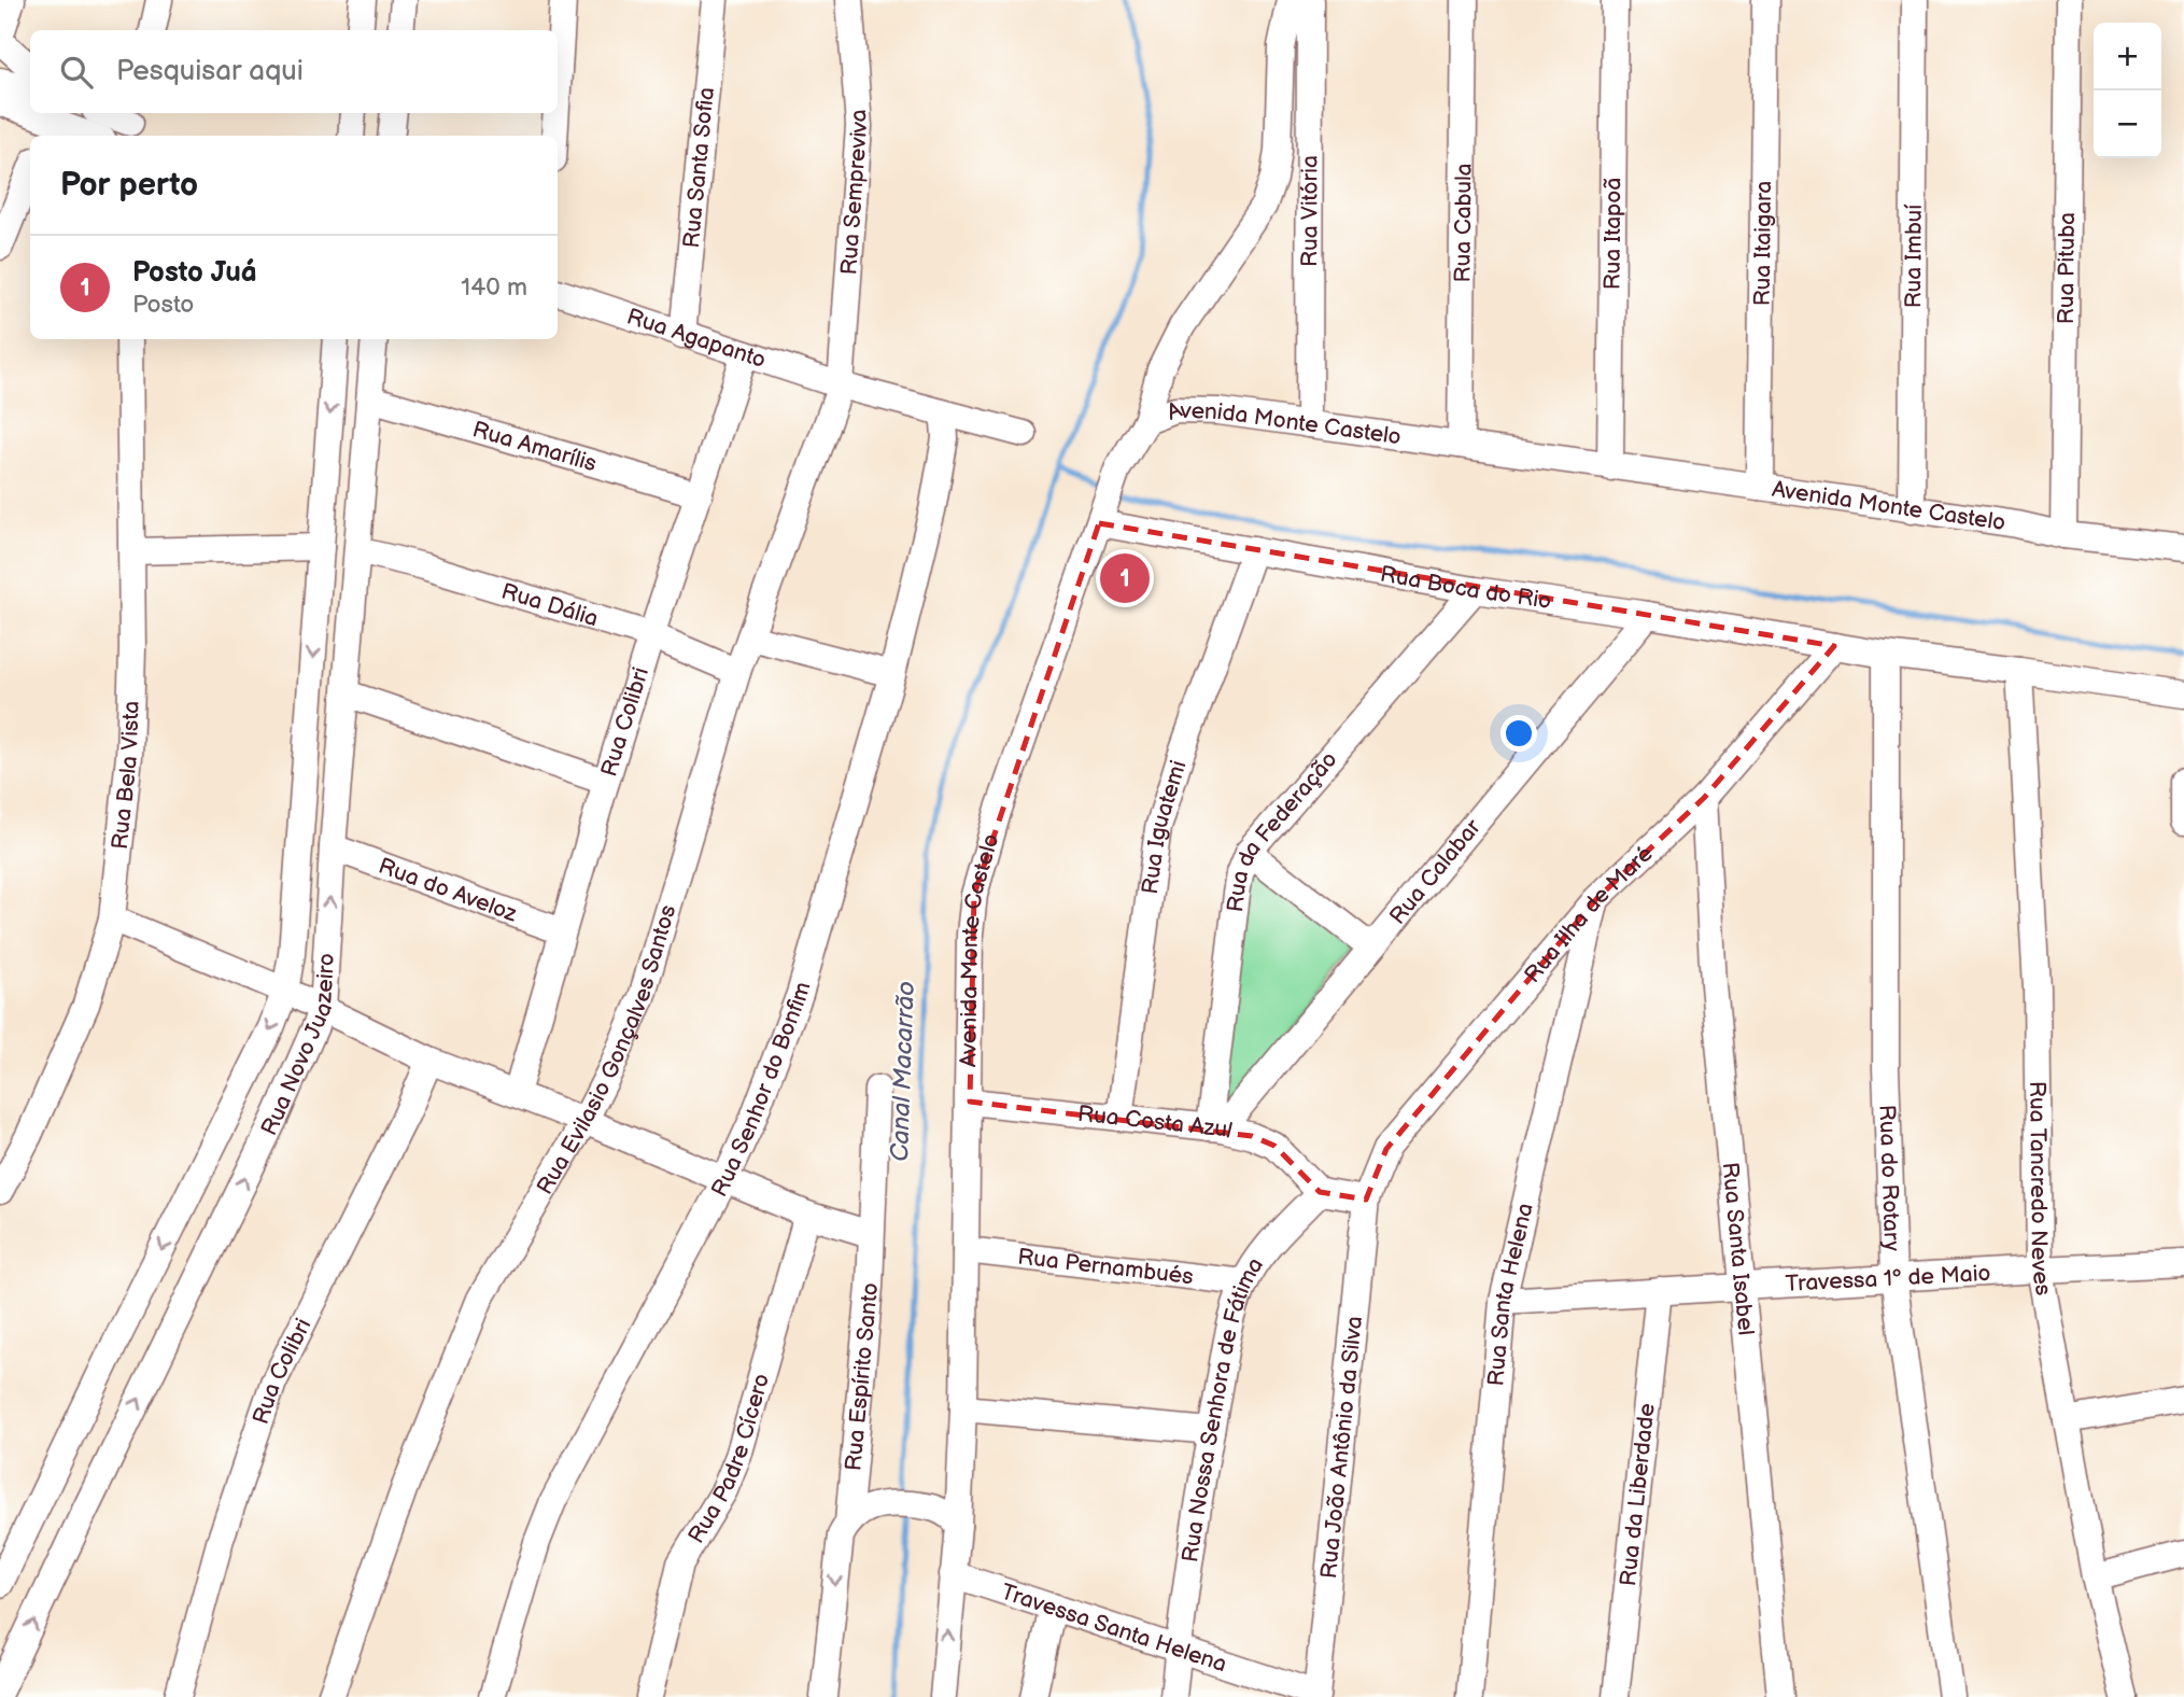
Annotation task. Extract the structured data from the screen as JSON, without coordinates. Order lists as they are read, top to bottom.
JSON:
{
  "streets": {
    "street": [
      "Rua Santa Sofia",
      "Rua Sempreviva",
      "Rua Vitória",
      "Rua Cabula",
      "Rua Itapoã",
      "Rua Itaigara",
      "Rua Imbuí",
      "Rua Pituba",
      "Rua Agapanto",
      "Avenida Monte Castelo",
      "Rua Amarílis",
      "Rua Boca do Rio",
      "Rua Dália",
      "Rua Colibri",
      "Rua Bela Vista",
      "Rua Iguatemi",
      "Rua da Federação",
      "Rua Calabar",
      "Rua do Aveloz",
      "Rua Ilha de Maré",
      "Rua Novo Juazeiro",
      "Rua Evilasio Gonçalves Santos",
      "Rua Senhor do Bonfim",
      "Rua Costa Azul",
      "Rua do Rotary",
      "Rua Tancredo Neves",
      "Rua Santa Isabel",
      "Rua Pernambués",
      "Travessa 1º de Maio",
      "Rua Santa Helena",
      "Rua Espírito Santo",
      "Rua Nossa Senhora de Fátima",
      "Rua João Antônio da Silva",
      "Rua Padre Cícero",
      "Rua da Liberdade",
      "Travessa Santa Helena"
    ]
  },
  "crossings": [
    ["Rua Santa Sofia", "Rua Agapanto"],
    ["Rua Sempreviva", "Rua Agapanto"],
    ["Rua Sempreviva", "Rua Evilasio Gonçalves Santos"],
    ["Rua Vitória", "Avenida Monte Castelo"],
    ["Rua Cabula", "Avenida Monte Castelo"],
    ["Rua Itapoã", "Avenida Monte Castelo"],
    ["Rua Itaigara", "Avenida Monte Castelo"],
    ["Rua Imbuí", "Avenida Monte Castelo"],
    ["Rua Pituba", "Avenida Monte Castelo"],
    ["Rua Agapanto", "Rua Colibri"],
    ["Rua Agapanto", "Rua Evilasio Gonçalves Santos"],
    ["Rua Agapanto", "Rua Senhor do Bonfim"],
    ["Avenida Monte Castelo", "Rua Boca do Rio"],
    ["Avenida Monte Castelo", "Rua Costa Azul"],
    ["Avenida Monte Castelo", "Rua Pernambués"],
    ["Avenida Monte Castelo", "Travessa Santa Helena"],
    ["Rua Amarílis", "Rua Colibri"],
    ["Rua Amarílis", "Rua Novo Juazeiro"],
    ["Rua Boca do Rio", "Rua Iguatemi"],
    ["Rua Boca do Rio", "Rua da Federação"],
    ["Rua Boca do Rio", "Rua Calabar"],
    ["Rua Boca do Rio", "Rua Ilha de Maré"],
    ["Rua Boca do Rio", "Rua do Rotary"],
    ["Rua Boca do Rio", "Rua Tancredo Neves"],
    ["Rua Dália", "Rua Colibri"],
    ["Rua Dália", "Rua Novo Juazeiro"],
    ["Rua Dália", "Rua Evilasio Gonçalves Santos"],
    ["Rua Colibri", "Rua do Aveloz"],
    ["Rua Iguatemi", "Rua Costa Azul"],
    ["Rua da Federação", "Rua Calabar"],
    ["Rua da Federação", "Rua Costa Azul"],
    ["Rua Calabar", "Rua Costa Azul"],
    ["Rua do Aveloz", "Rua Novo Juazeiro"],
    ["Rua Ilha de Maré", "Rua Santa Isabel"],
    ["Rua Ilha de Maré", "Rua Santa Helena"],
    ["Rua Ilha de Maré", "Rua João Antônio da Silva"],
    ["Rua Costa Azul", "Rua Nossa Senhora de Fátima"],
    ["Rua do Rotary", "Travessa 1º de Maio"],
    ["Rua Tancredo Neves", "Travessa 1º de Maio"],
    ["Rua Santa Isabel", "Travessa 1º de Maio"],
    ["Rua Pernambués", "Rua Nossa Senhora de Fátima"],
    ["Travessa 1º de Maio", "Rua Santa Helena"],
    ["Travessa 1º de Maio", "Rua da Liberdade"],
    ["Rua Nossa Senhora de Fátima", "Travessa Santa Helena"],
    ["Rua João Antônio da Silva", "Travessa Santa Helena"]
  ],
  "water": ["Canal Macarrão"],
  "page": {
    "map_buttons": ["+", "−"],
    "search": "Pesquisar aqui",
    "heading": "Por perto",
    "list": [
      {
        "mark": "1",
        "name": "Posto Juá",
        "note": "Posto",
        "value": "140 m"
      }
    ],
    "pins": "1"
  }
}
